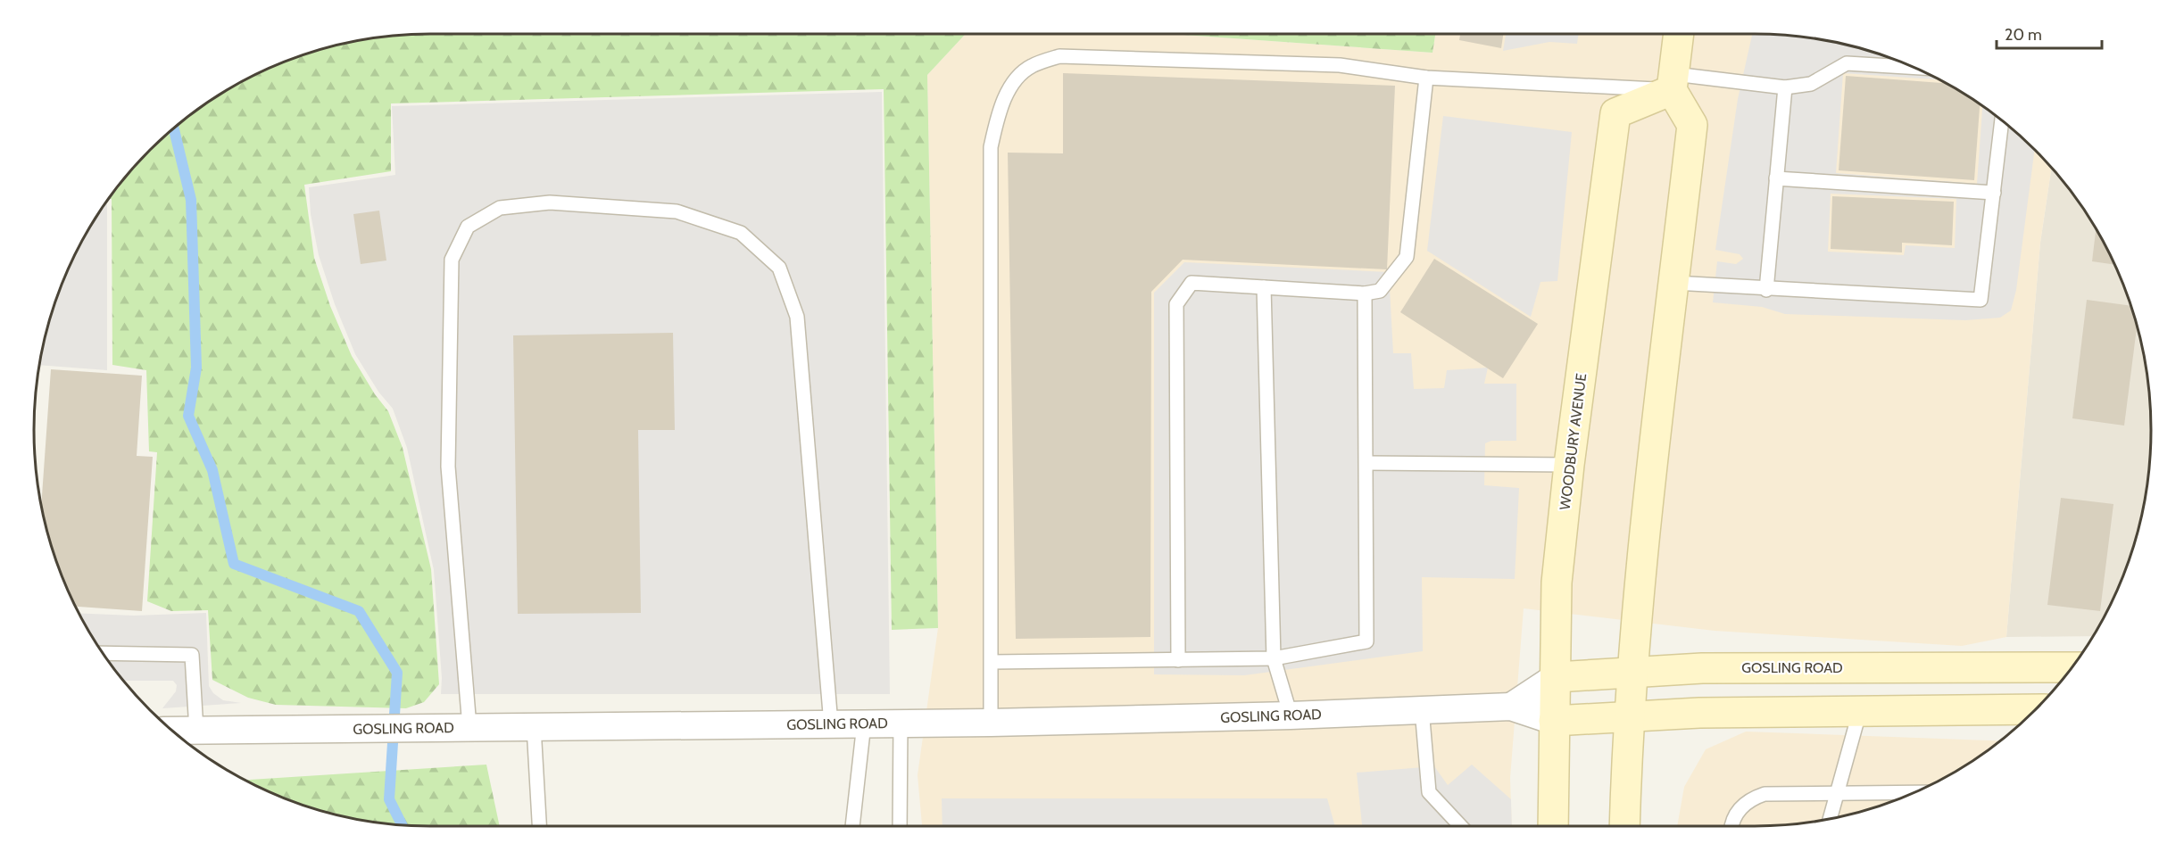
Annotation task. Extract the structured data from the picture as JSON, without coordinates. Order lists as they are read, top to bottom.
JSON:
{
  "streets": {
    "main road": ["WOODBURY AVENUE", "GOSLING ROAD"]
  },
  "crossings": [
    ["WOODBURY AVENUE", "GOSLING ROAD"]
  ],
  "scale_bar": "20 m"
}
